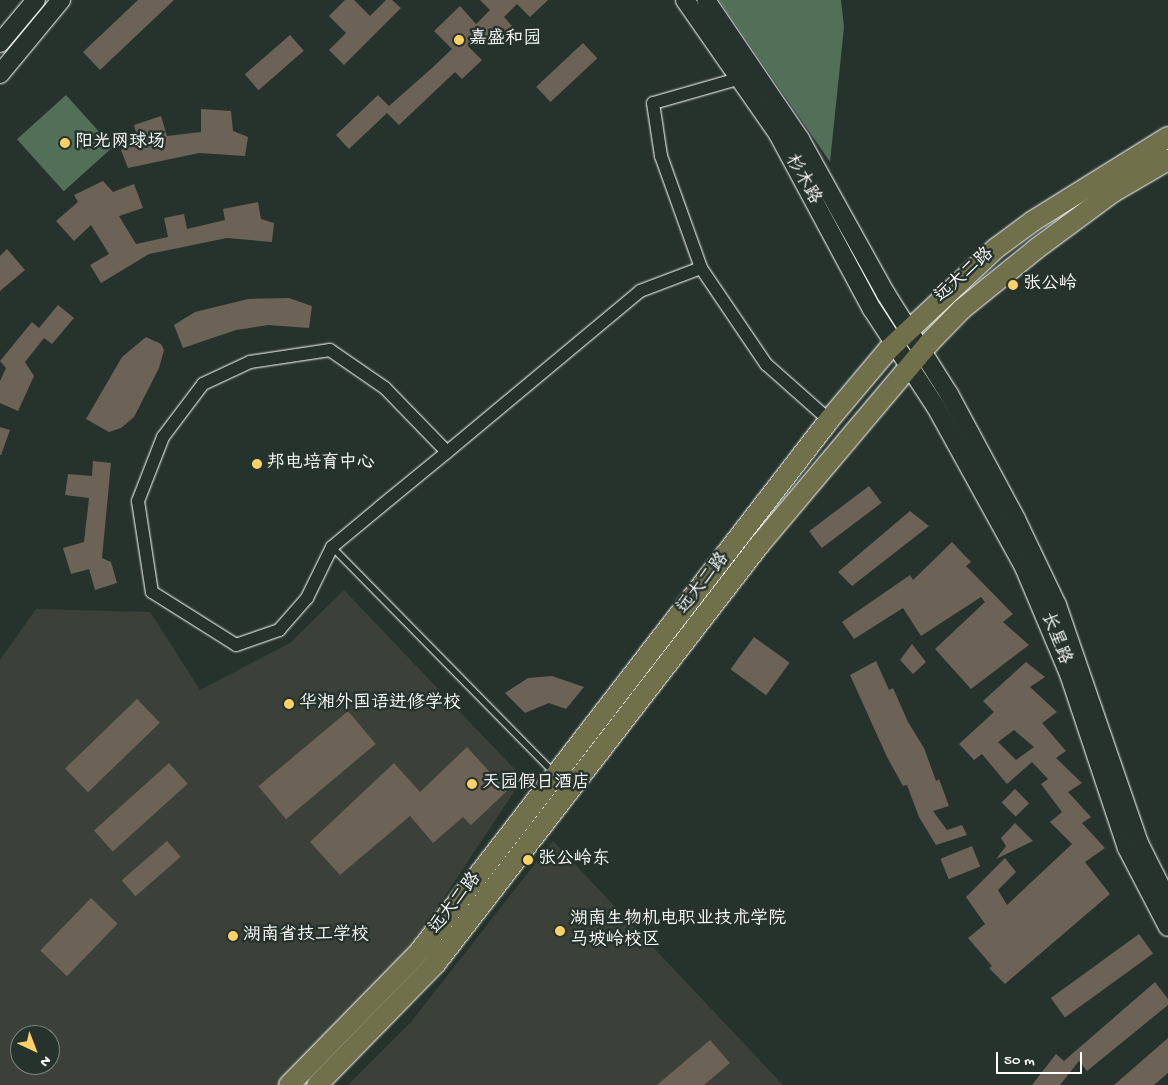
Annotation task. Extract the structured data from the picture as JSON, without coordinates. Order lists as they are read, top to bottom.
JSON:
{
  "streets": {
    "main road": ["杉木路", "远大二路", "长星路"]
  },
  "crossings": [
    ["杉木路", "远大二路"],
    ["杉木路", "长星路"],
    ["远大二路", "长星路"]
  ],
  "places": [
    "嘉盛和园",
    "阳光网球场",
    "张公岭",
    "邦电培育中心",
    "华湘外国语进修学校",
    "天园假日酒店",
    "张公岭东",
    "湖南生物机电职业技术学院 马坡岭校区",
    "湖南省技工学校"
  ],
  "scale_bar": "50 m",
  "north": "bottom right"
}
